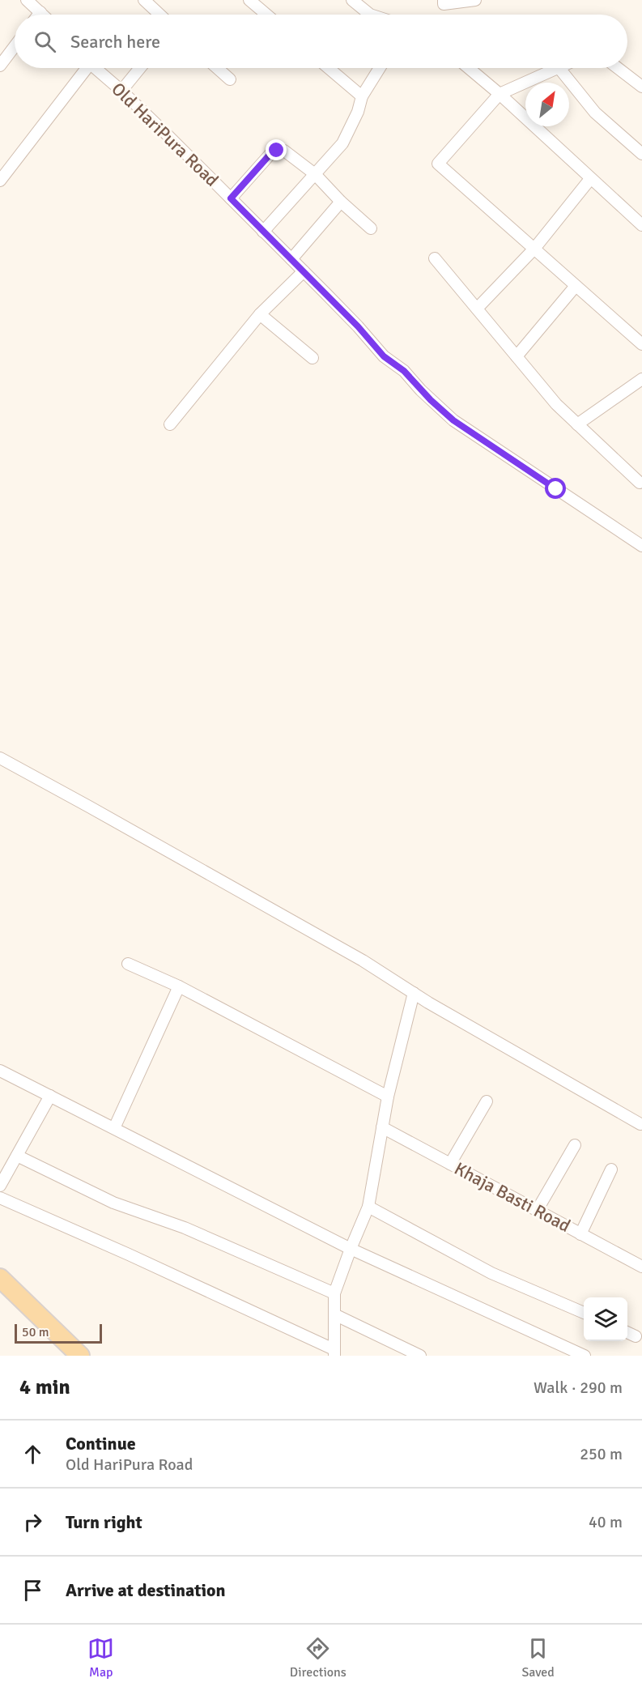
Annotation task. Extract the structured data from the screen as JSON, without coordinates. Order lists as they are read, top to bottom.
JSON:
{
  "streets": {
    "street": ["Old HariPura Road", "Khaja Basti Road"]
  },
  "scale_bar": "50 m",
  "north": "top right",
  "page": {
    "search": "Search here",
    "scale": "50 m",
    "heading": ["4 min", "Walk · 290 m"],
    "list": [
      ["Continue", "Old HariPura Road", "250 m"],
      ["Turn right", "40 m"],
      "Arrive at destination"
    ],
    "nav": ["Map", "Directions", "Saved"]
  }
}
